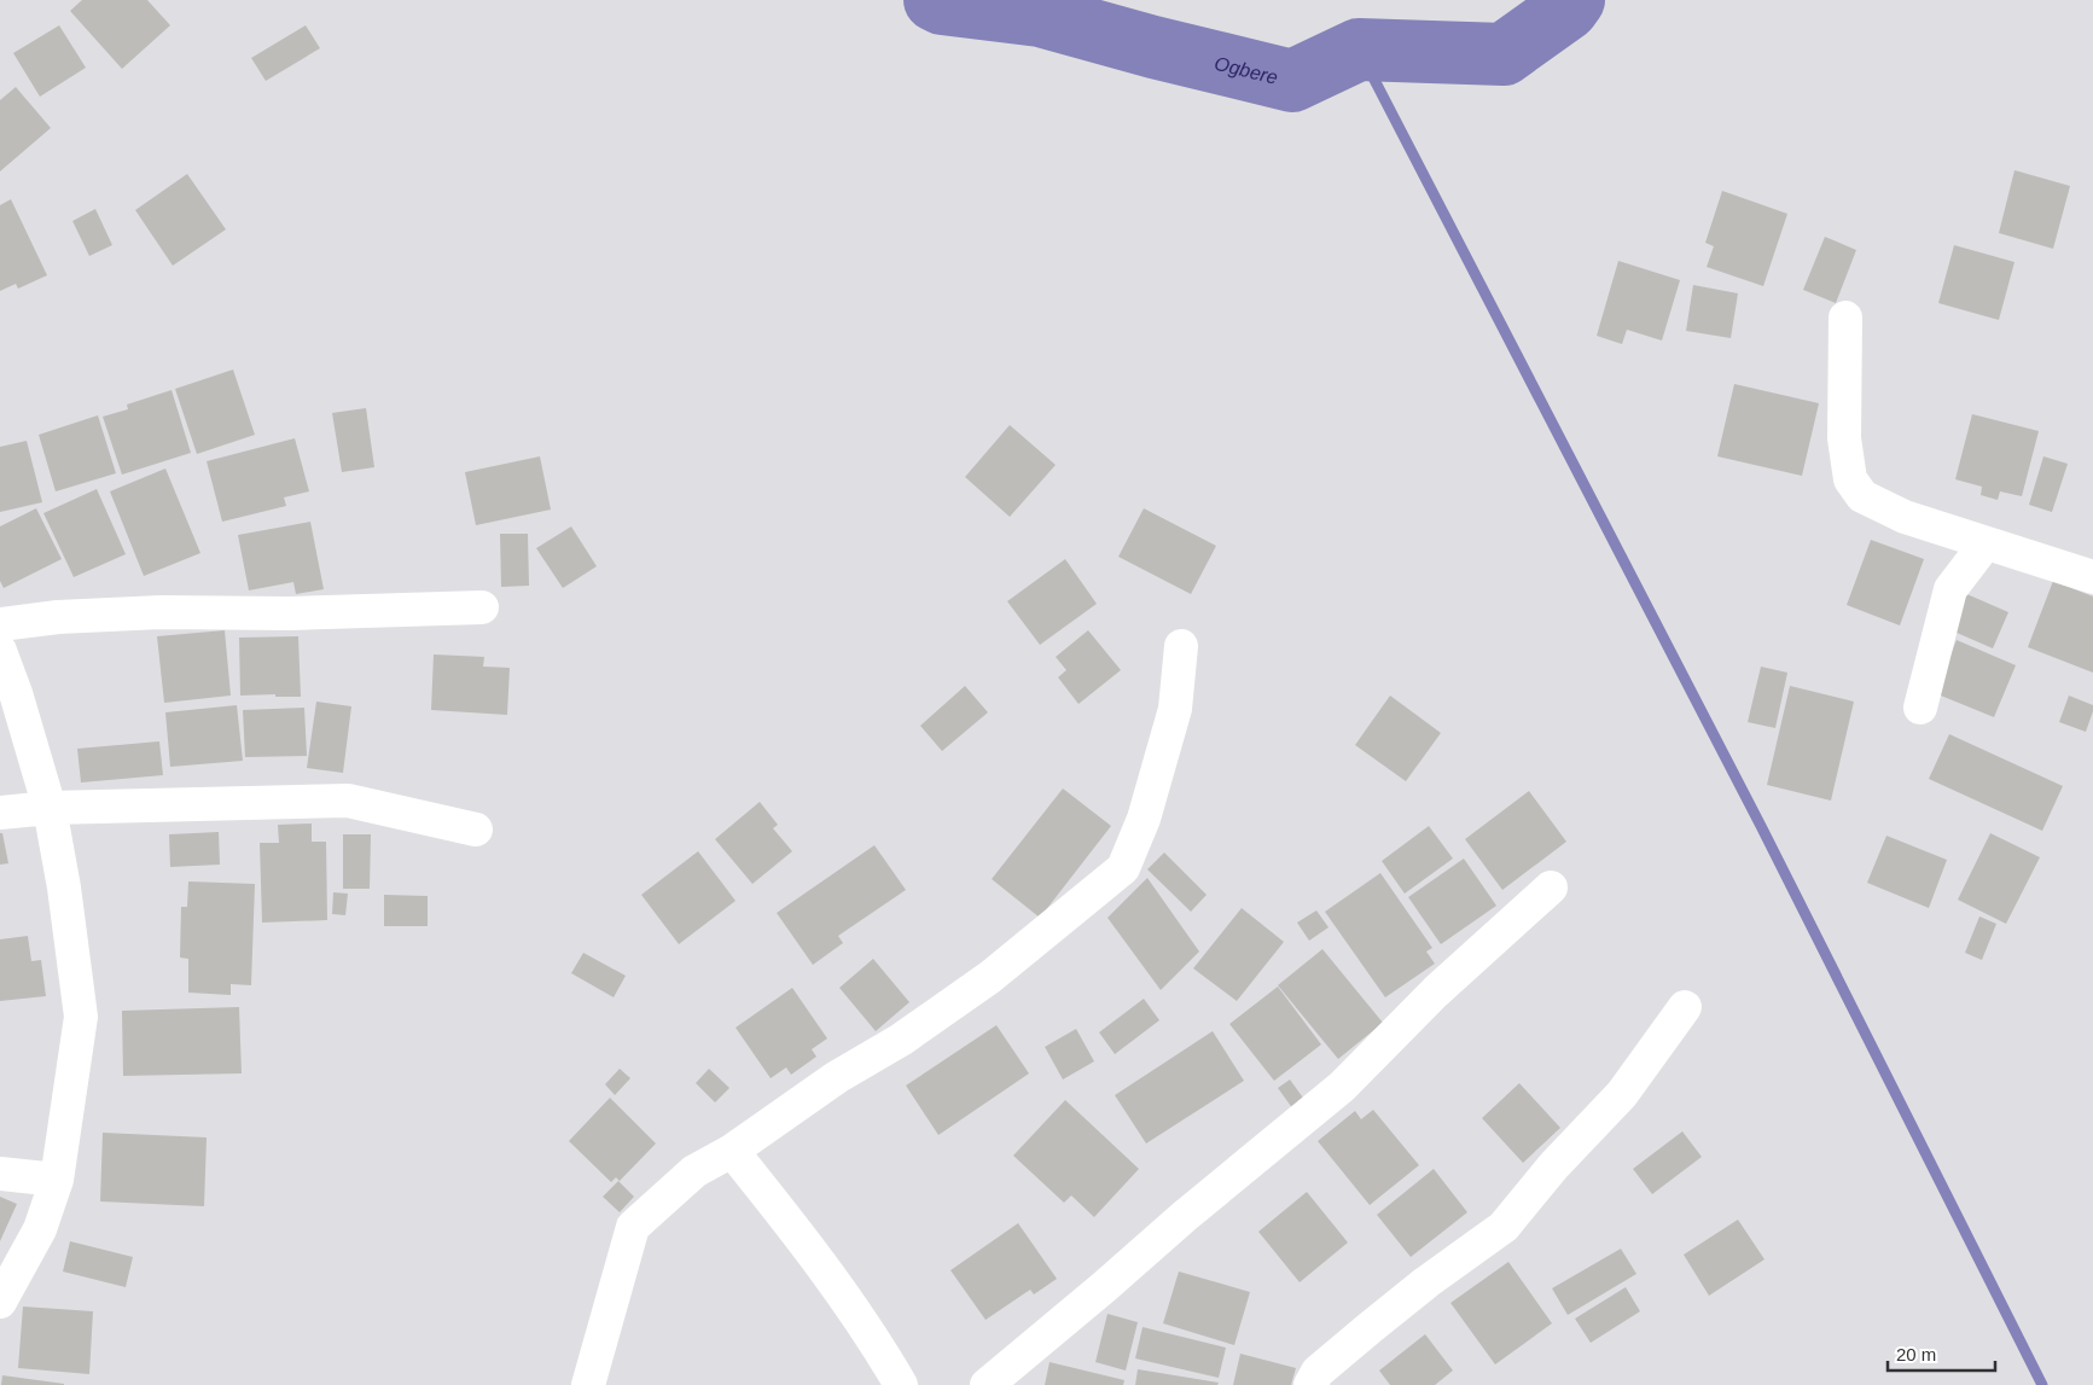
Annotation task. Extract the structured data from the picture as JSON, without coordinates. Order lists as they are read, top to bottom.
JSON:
{
  "water": ["Ogbere"],
  "scale_bar": "20 m"
}
